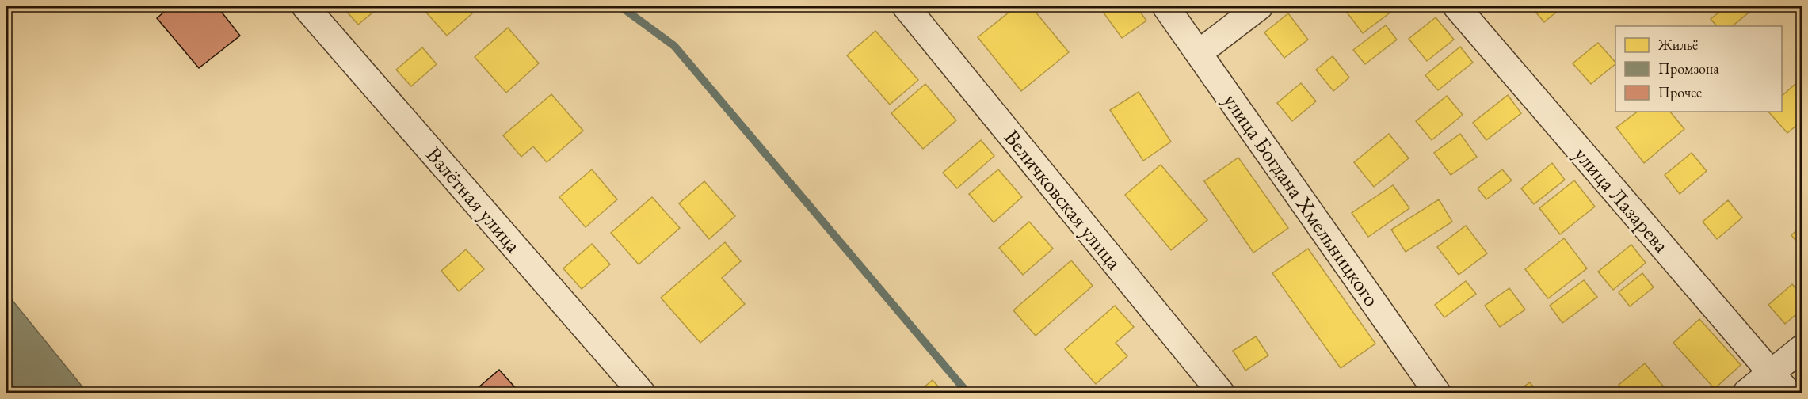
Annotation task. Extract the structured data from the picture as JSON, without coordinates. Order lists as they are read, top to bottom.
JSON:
{
  "streets": {
    "street": [
      "Взлётная улица",
      "Величковская улица",
      "улица Богдана Хмельницкого",
      "улица Лазарева"
    ]
  },
  "legend": ["Жильё", "Промзона", "Прочее"]
}
